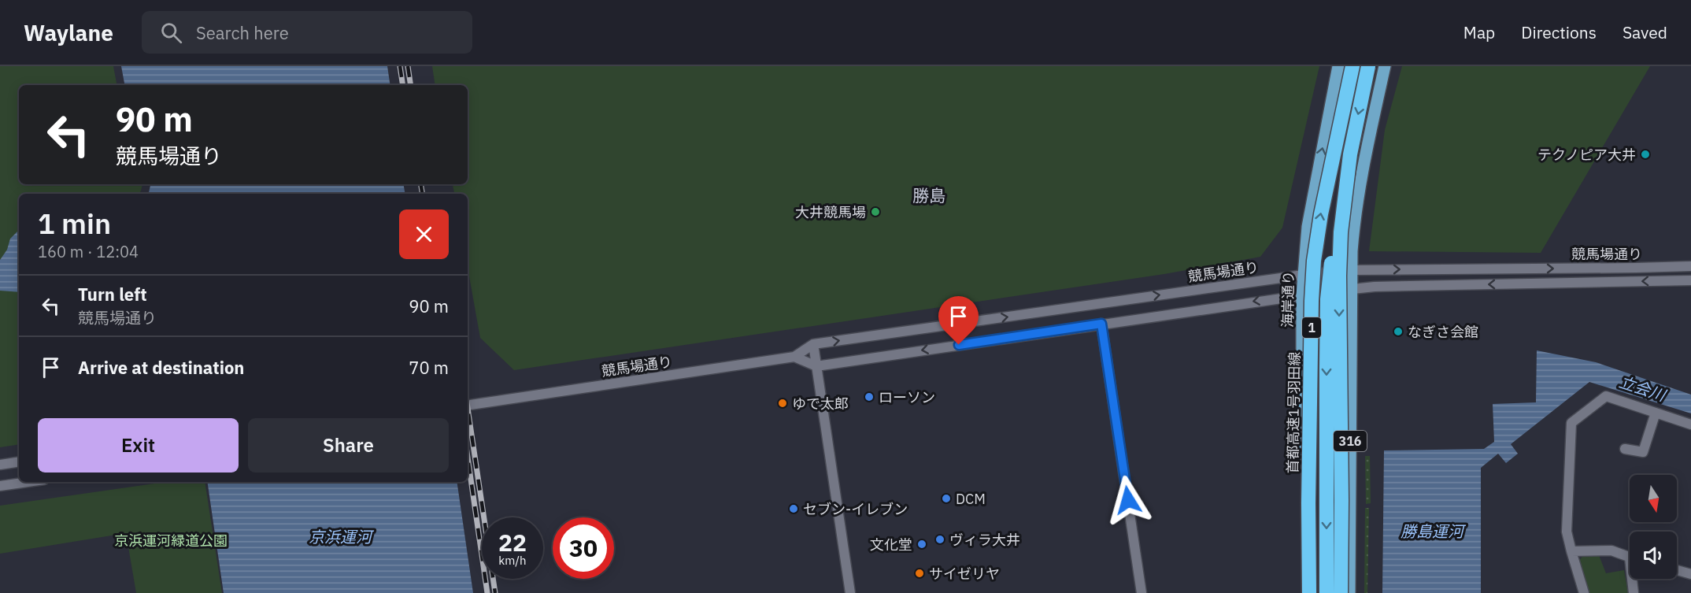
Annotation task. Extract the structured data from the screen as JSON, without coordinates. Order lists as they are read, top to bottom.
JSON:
{
  "streets": {
    "highway": ["1", "首都高速1号羽田線"],
    "main road": ["海岸通り", "316"],
    "street": ["競馬場通り"]
  },
  "crossings": [
    ["競馬場通り", "海岸通り"],
    ["競馬場通り", "316"]
  ],
  "districts": ["勝島"],
  "water": ["立会川", "勝島運河", "京浜運河"],
  "parks": ["京浜運河緑道公園"],
  "places": [
    "テクノピア大井",
    "大井競馬場",
    "なぎさ会館",
    "ローソン",
    "ゆで太郎",
    "DCM",
    "セブン-イレブン",
    "ヴィラ大井",
    "文化堂",
    "サイゼリヤ"
  ],
  "north": "bottom",
  "page": {
    "header": "Waylane",
    "search": "Search here",
    "nav": ["Map", "Directions", "Saved"],
    "turn": ["90 m", "競馬場通り"],
    "heading": ["1 min", "160 m · 12:04"],
    "list": [
      {
        "name": "Turn left",
        "note": "競馬場通り",
        "value": "90 m"
      },
      {
        "name": "Arrive at destination",
        "value": "70 m"
      }
    ],
    "buttons": ["Exit", "Share"],
    "speed": "22 km/h",
    "limit": "30"
  }
}
